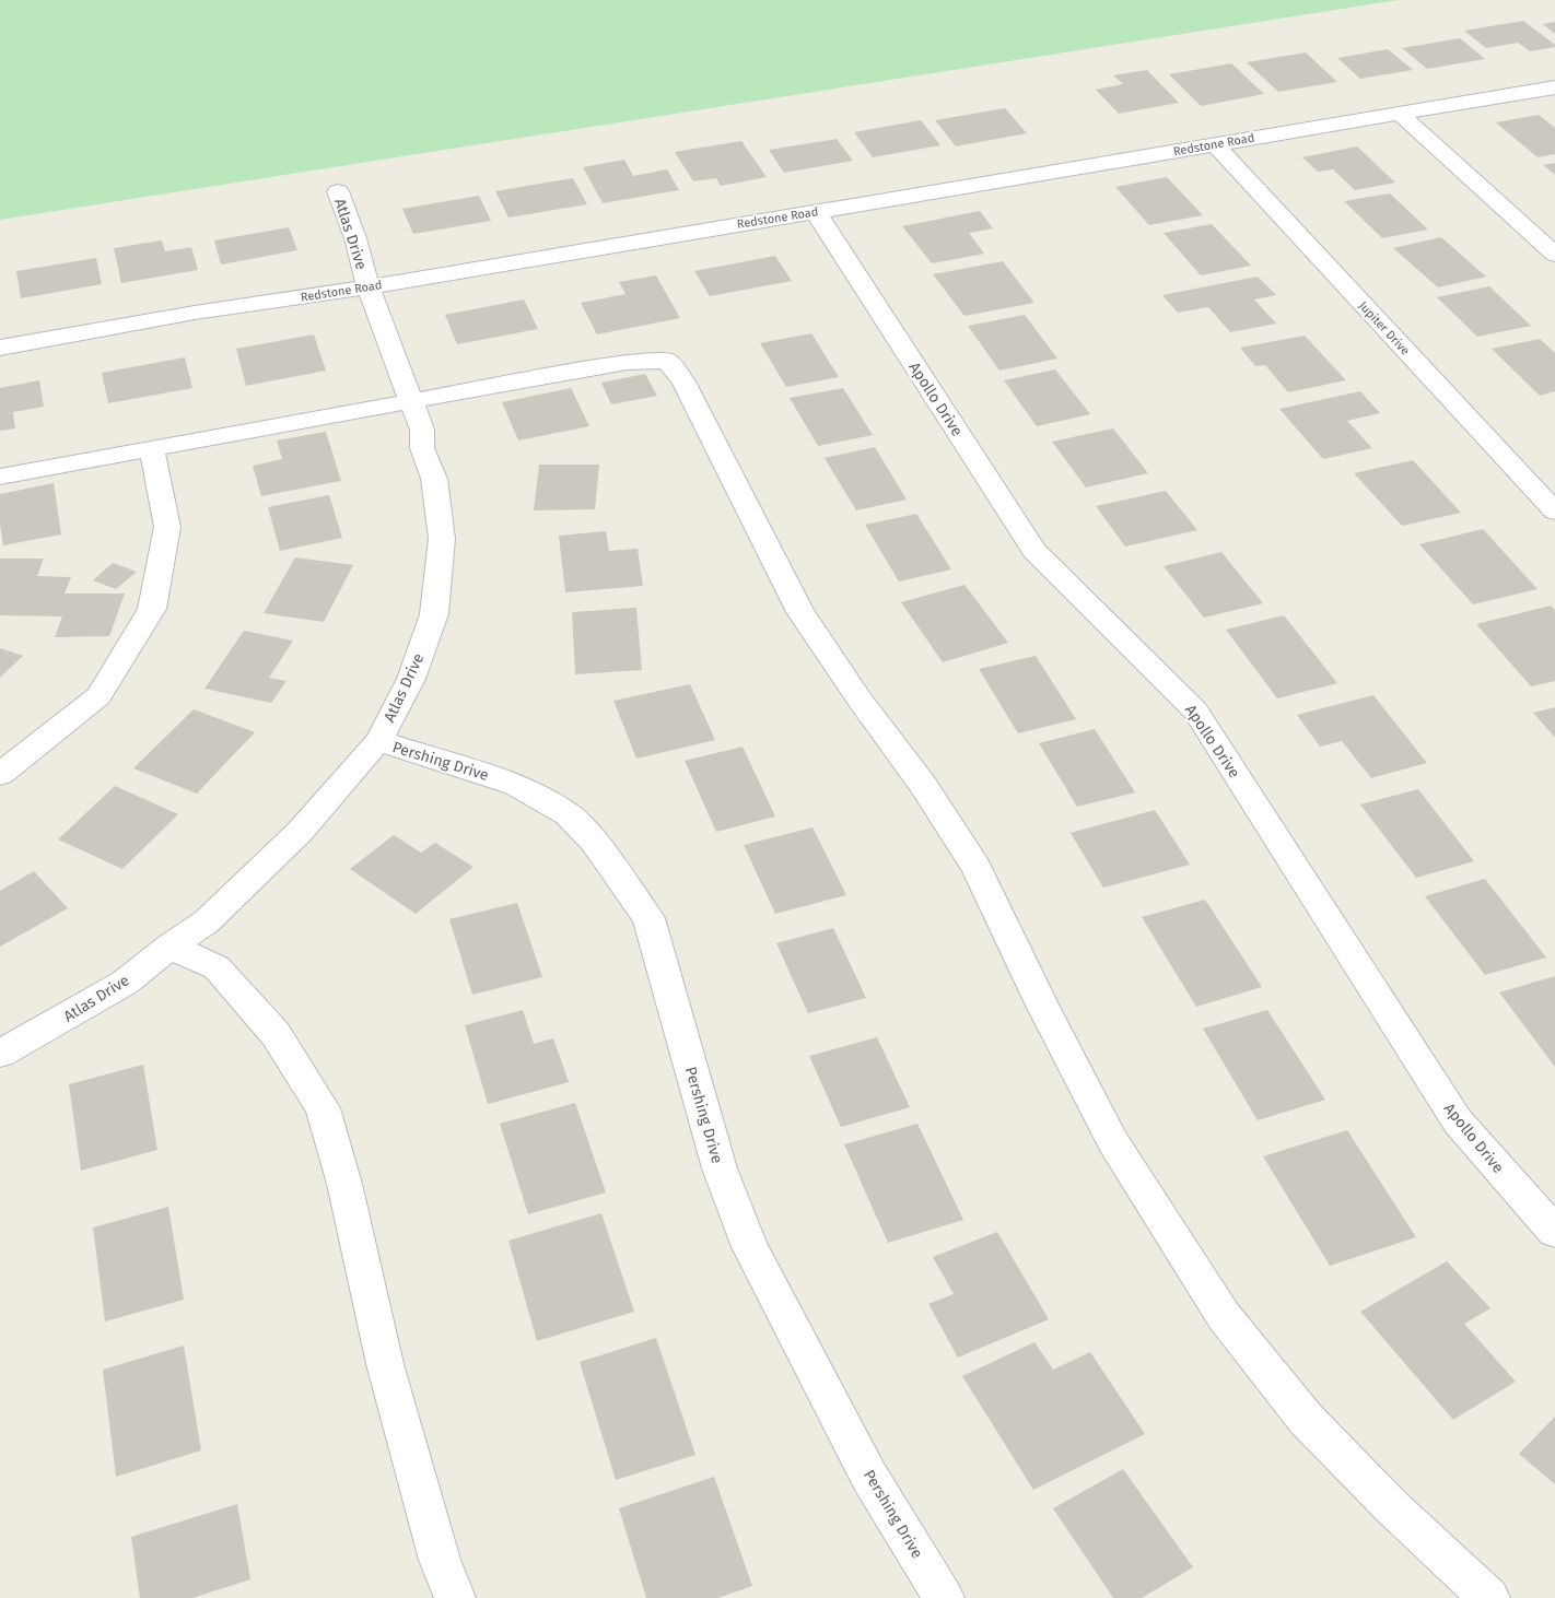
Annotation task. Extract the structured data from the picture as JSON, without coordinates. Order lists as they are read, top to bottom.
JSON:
{
  "streets": {
    "street": [
      "Redstone Road",
      "Atlas Drive",
      "Jupiter Drive",
      "Apollo Drive",
      "Pershing Drive"
    ]
  },
  "crossings": [
    ["Redstone Road", "Atlas Drive"],
    ["Redstone Road", "Jupiter Drive"],
    ["Redstone Road", "Apollo Drive"],
    ["Atlas Drive", "Pershing Drive"]
  ]
}
